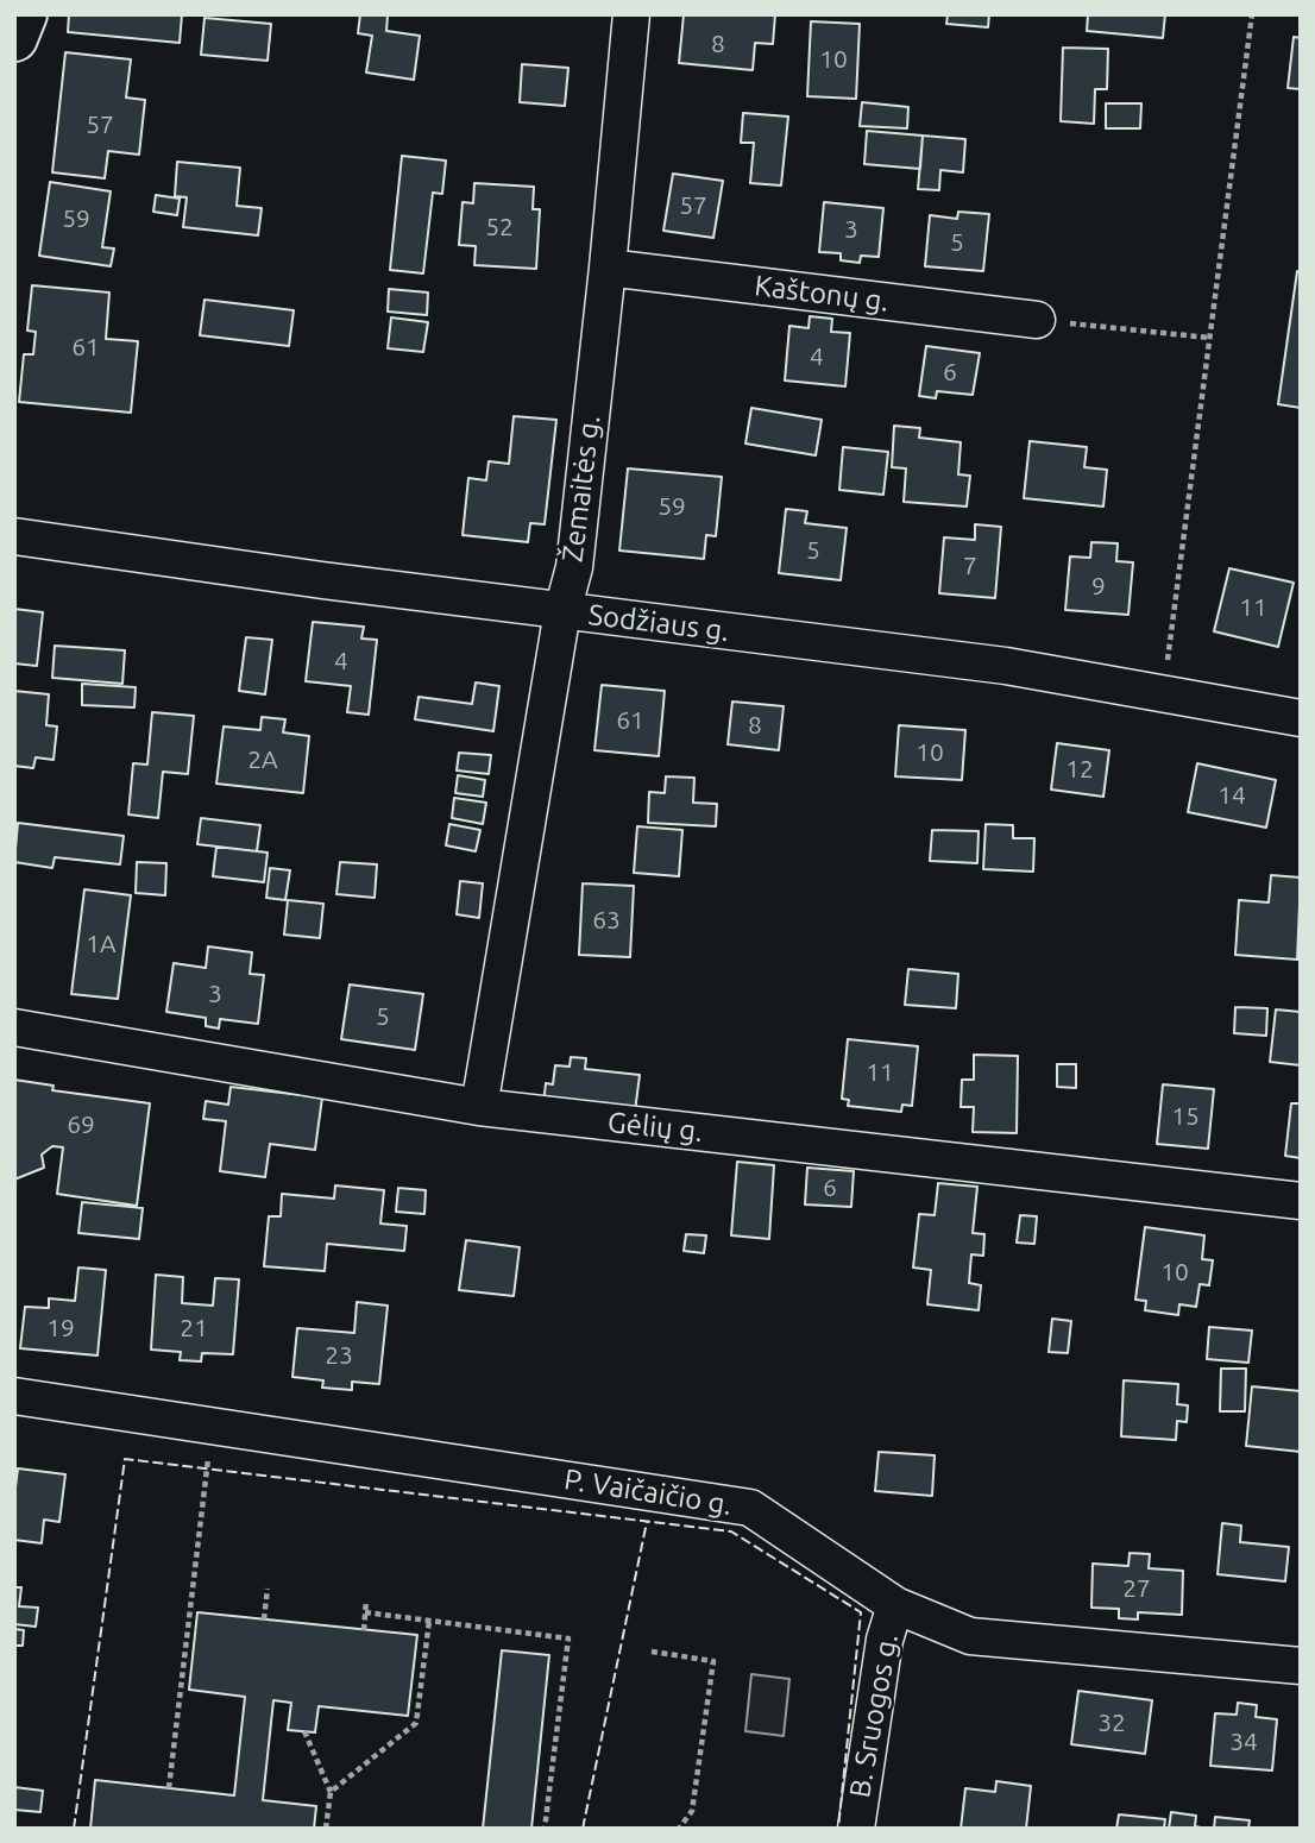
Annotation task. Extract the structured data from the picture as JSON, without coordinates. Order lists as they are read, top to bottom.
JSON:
{
  "streets": {
    "street": [
      "Kaštonų g.",
      "Žemaitės g.",
      "Sodžiaus g.",
      "Gėlių g.",
      "P. Vaičaičio g.",
      "B. Sruogos g."
    ]
  },
  "crossings": [
    ["Kaštonų g.", "Žemaitės g."],
    ["Žemaitės g.", "Sodžiaus g."],
    ["Žemaitės g.", "Gėlių g."],
    ["P. Vaičaičio g.", "B. Sruogos g."]
  ],
  "house_numbers": [
    "8",
    "10",
    "57",
    "57",
    "59",
    "52",
    "3",
    "5",
    "61",
    "4",
    "6",
    "59",
    "5",
    "7",
    "9",
    "11",
    "4",
    "61",
    "8",
    "10",
    "2A",
    "12",
    "14",
    "63",
    "1A",
    "3",
    "5",
    "11",
    "15",
    "69",
    "6",
    "10",
    "19",
    "21",
    "23",
    "27",
    "32",
    "34"
  ]
}
